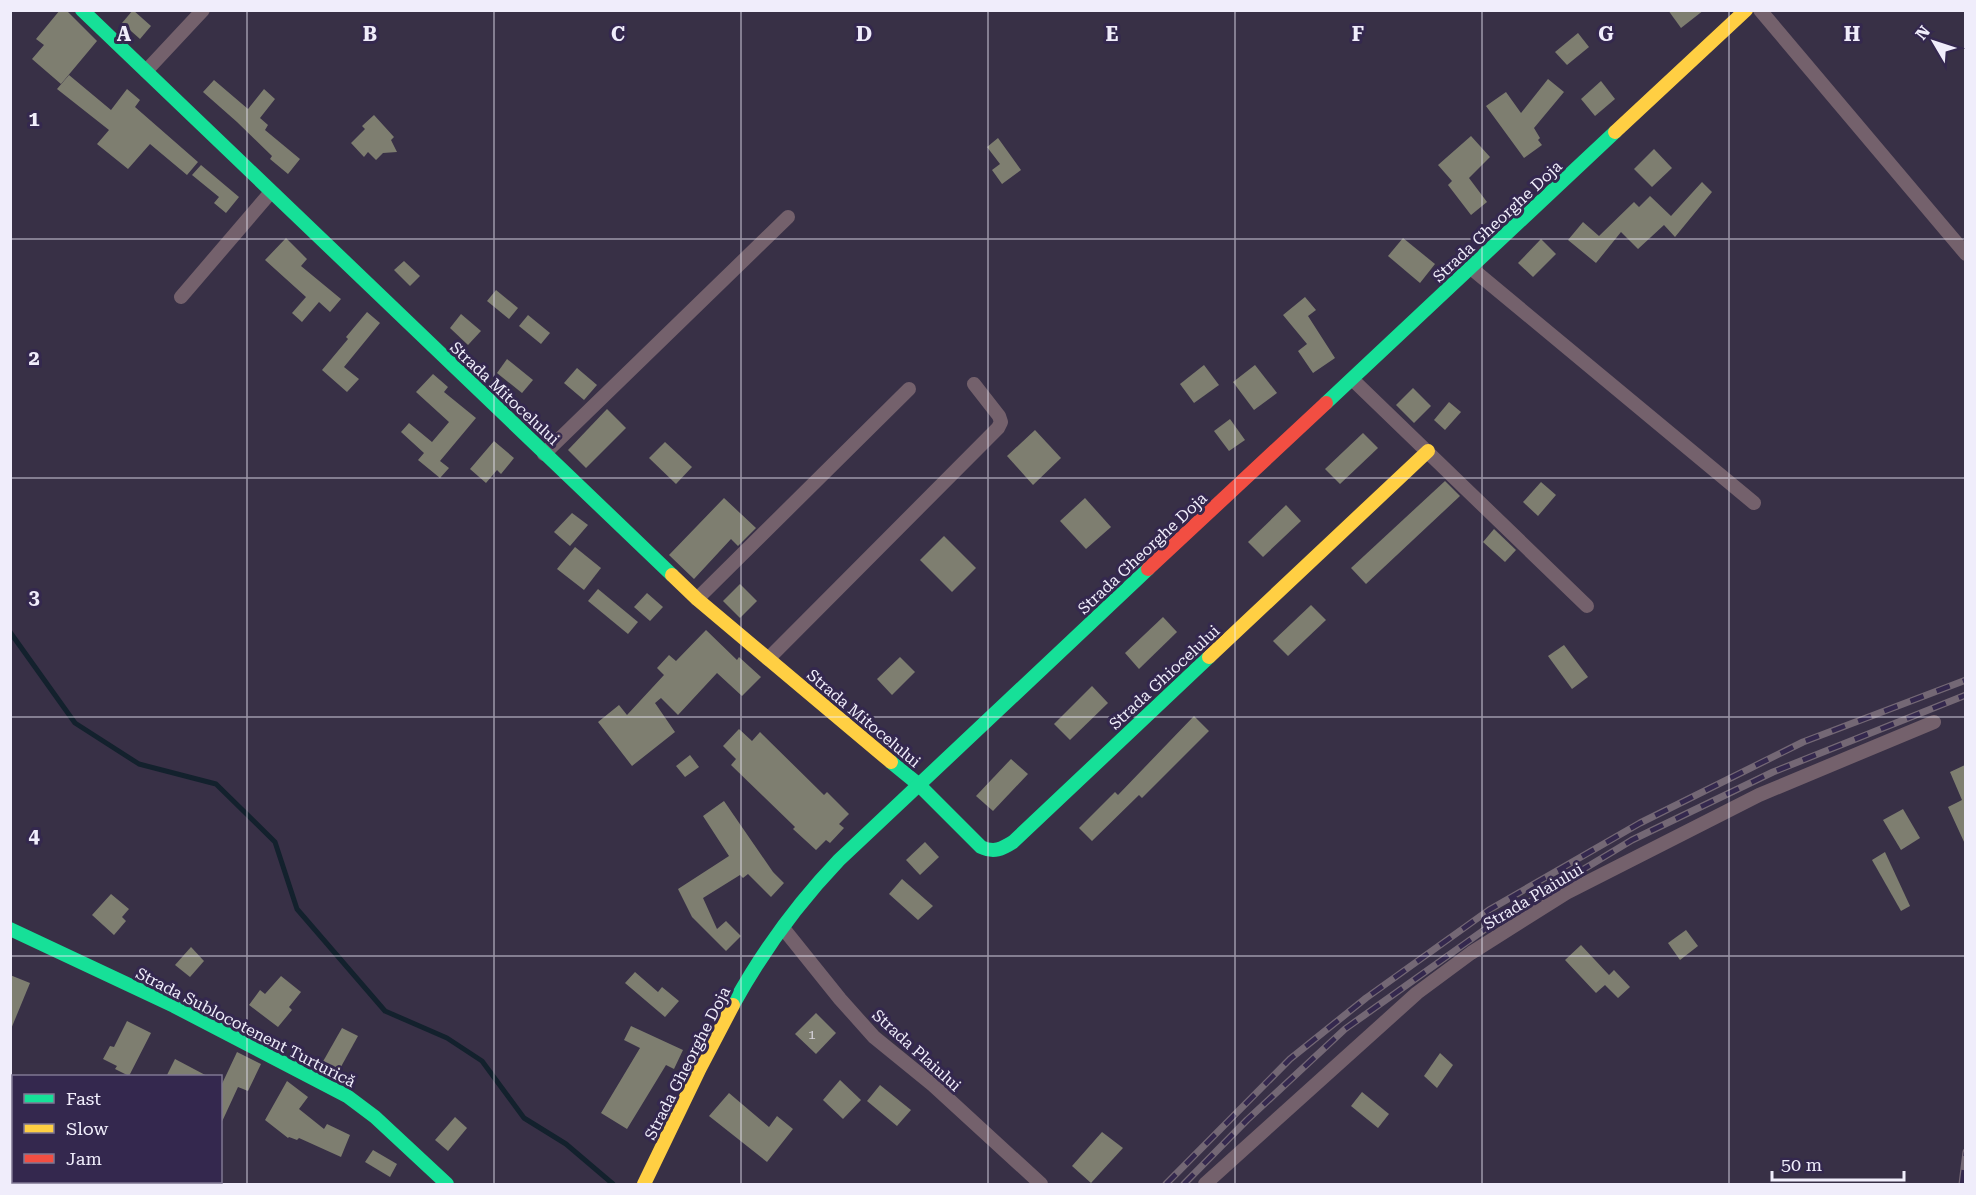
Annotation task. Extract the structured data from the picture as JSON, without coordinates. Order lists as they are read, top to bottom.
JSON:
{
  "streets": {
    "street": [
      "Strada Gheorghe Doja",
      "Strada Mitocelului",
      "Strada Ghiocelului",
      "Strada Plaiului",
      "Strada Sublocotenent Turturică"
    ]
  },
  "crossings": [
    ["Strada Gheorghe Doja", "Strada Mitocelului"],
    ["Strada Gheorghe Doja", "Strada Ghiocelului"],
    ["Strada Gheorghe Doja", "Strada Plaiului"],
    ["Strada Mitocelului", "Strada Ghiocelului"]
  ],
  "house_numbers": ["1"],
  "legend": ["Fast", "Slow", "Jam"],
  "scale_bar": "50 m",
  "north": "top left",
  "grid": {
    "columns": [
      "A",
      "B",
      "C",
      "D",
      "E",
      "F",
      "G",
      "H"
    ],
    "rows": [
      "1",
      "2",
      "3",
      "4"
    ]
  }
}
